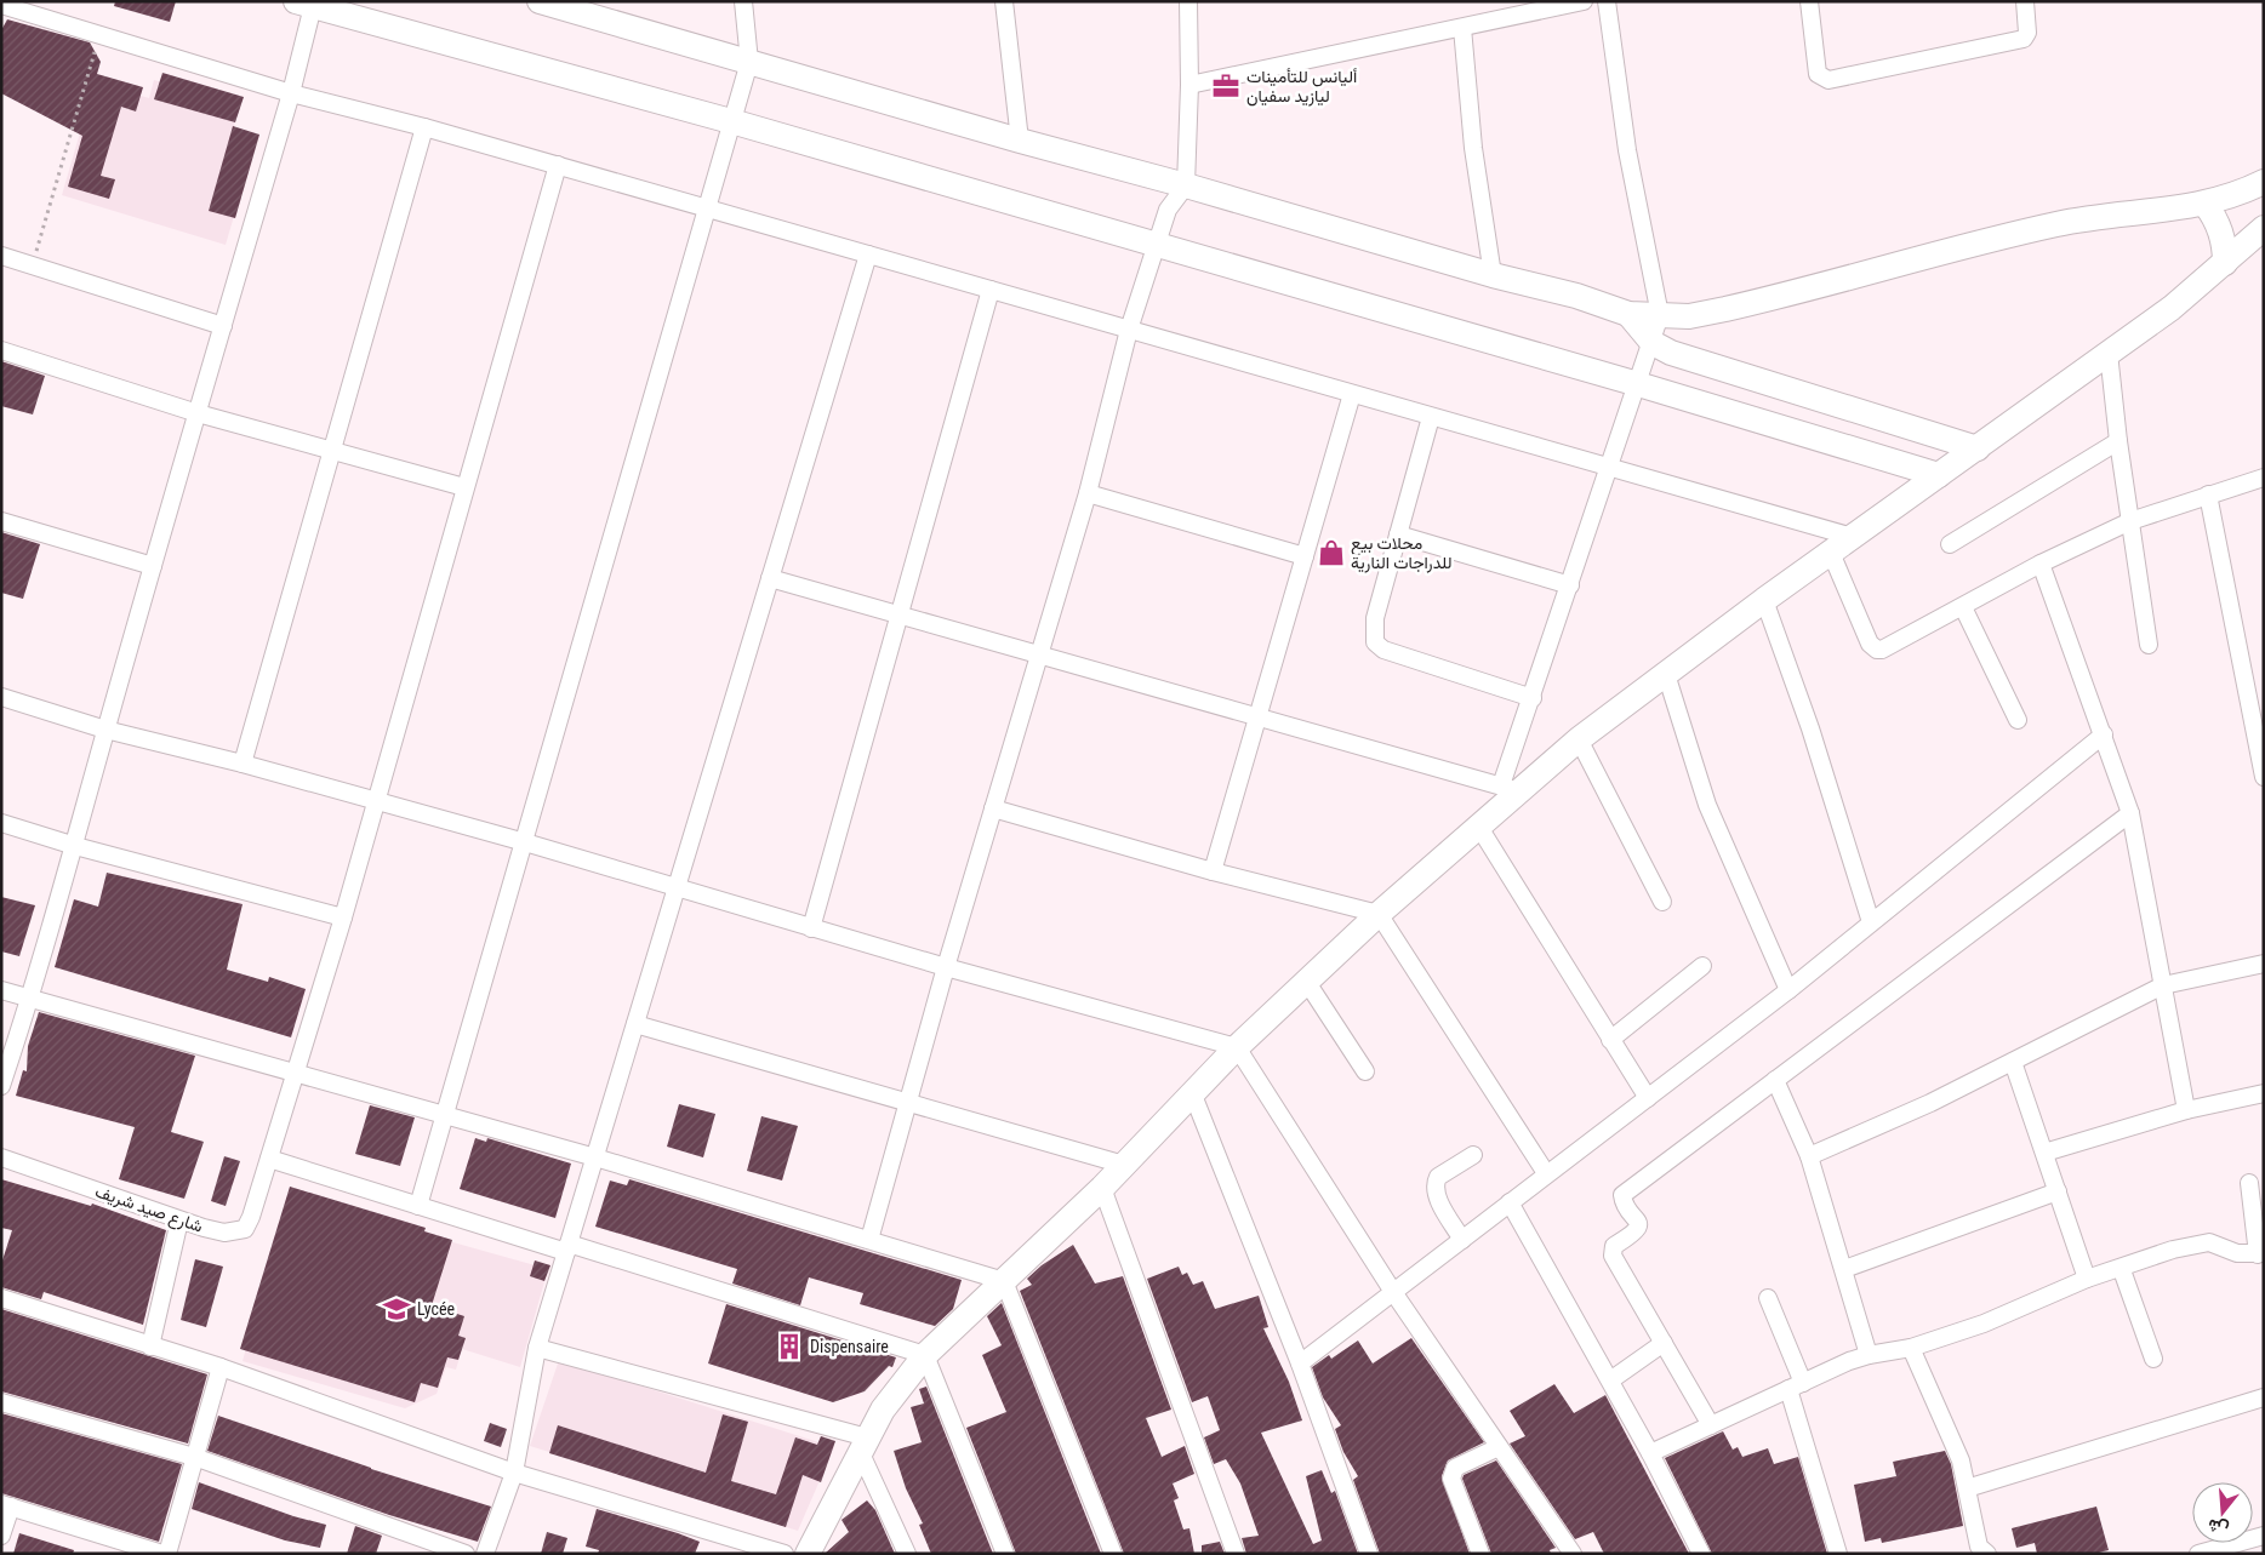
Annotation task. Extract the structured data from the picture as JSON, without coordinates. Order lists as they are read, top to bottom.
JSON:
{
  "streets": {
    "street": ["شارع صيد شريف"]
  },
  "places": {
    "office": ["أليانس للتأمينات ليازيد سفيان"],
    "shop": ["محلات بيع للدراجات النارية"],
    "school or university": ["Lycée"],
    "building": ["Dispensaire"]
  },
  "north": "bottom"
}
